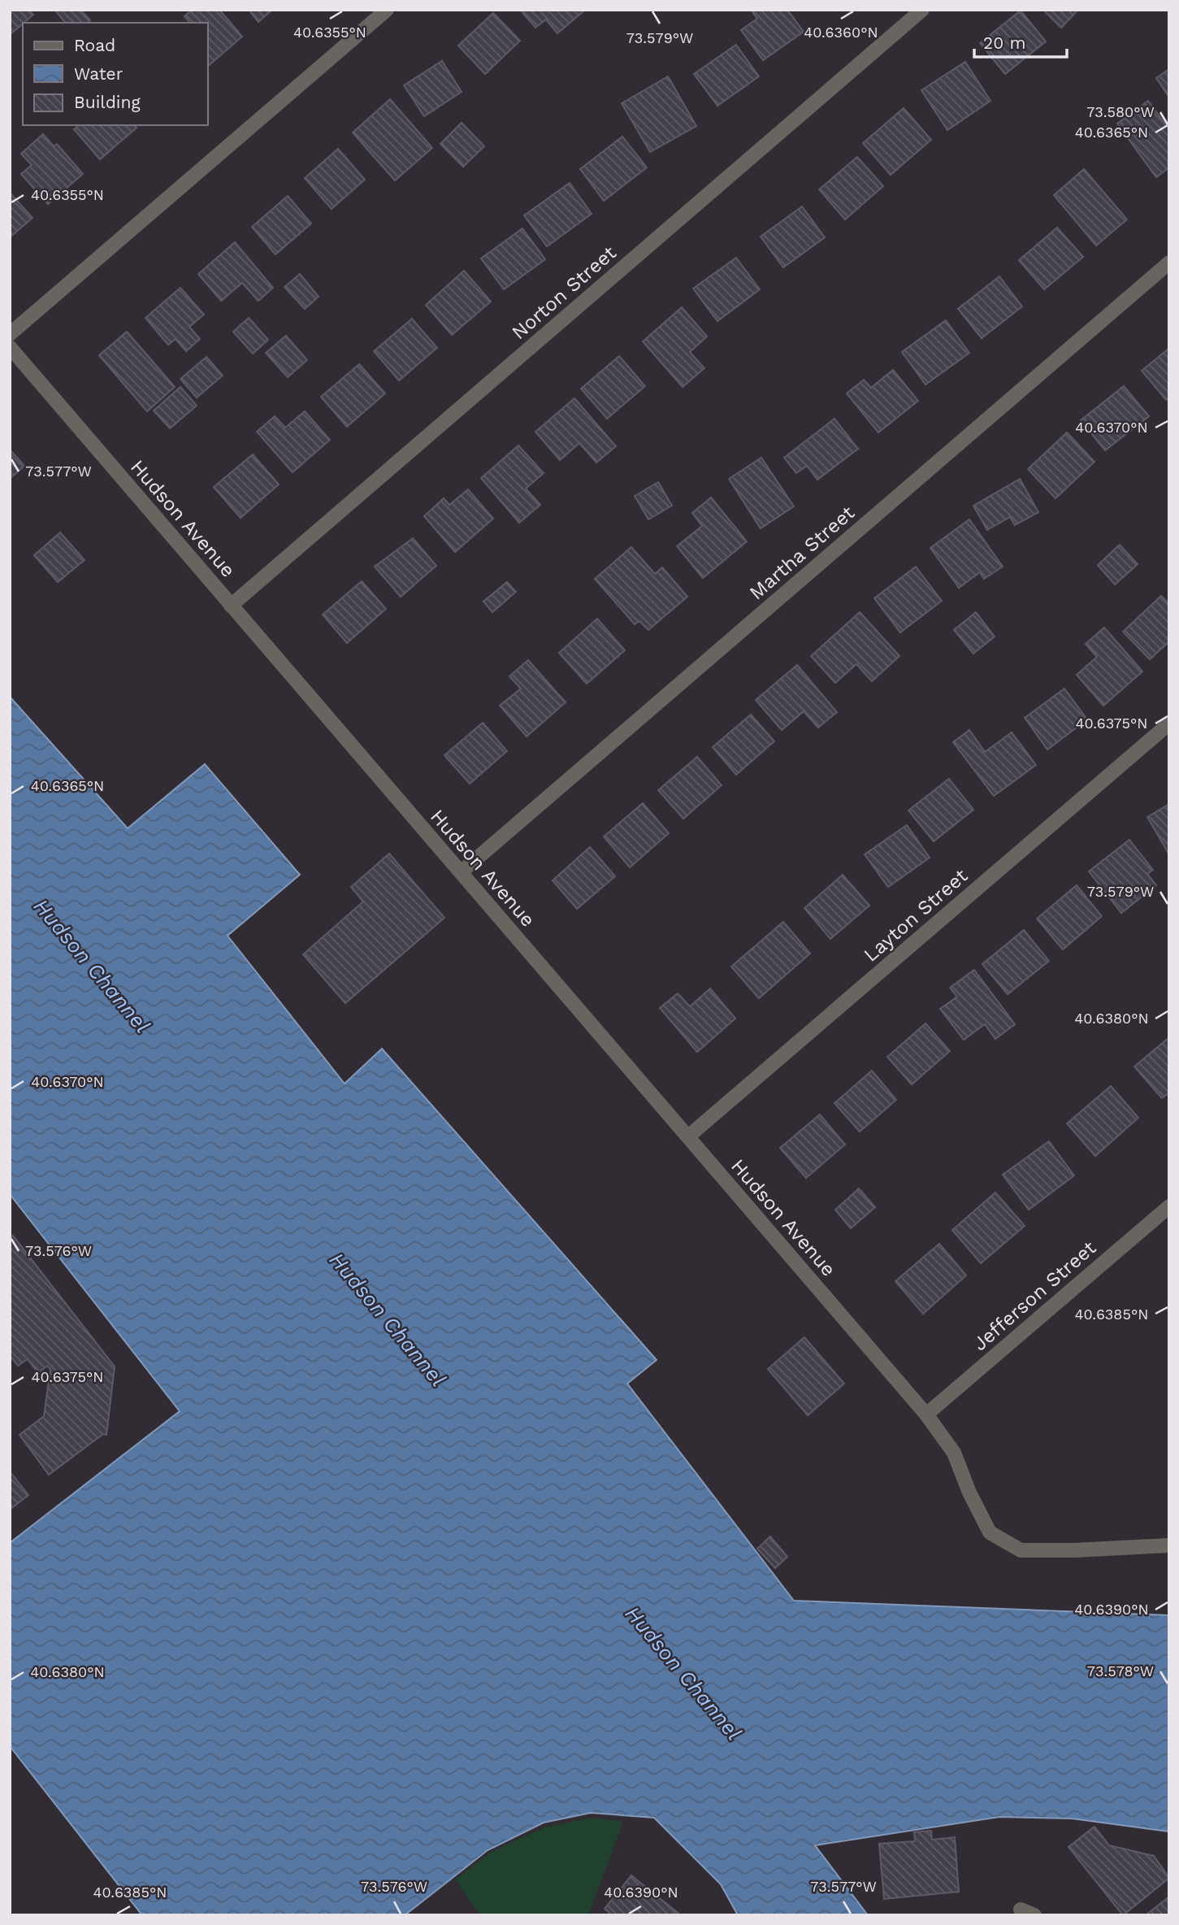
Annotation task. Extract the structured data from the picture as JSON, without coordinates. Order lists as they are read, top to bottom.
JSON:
{
  "streets": {
    "street": [
      "Norton Street",
      "Hudson Avenue",
      "Martha Street",
      "Layton Street",
      "Jefferson Street"
    ]
  },
  "crossings": [
    ["Norton Street", "Hudson Avenue"],
    ["Hudson Avenue", "Martha Street"],
    ["Hudson Avenue", "Layton Street"],
    ["Hudson Avenue", "Jefferson Street"]
  ],
  "water": ["Hudson Channel"],
  "legend": ["Road", "Water", "Building"],
  "scale_bar": "20 m",
  "coordinates": [
    "40.6355°N",
    "40.6360°N",
    "73.579°W",
    "73.580°W",
    "40.6365°N",
    "40.6370°N",
    "73.577°W",
    "40.6375°N",
    "40.6380°N",
    "73.576°W",
    "40.6385°N",
    "40.6390°N",
    "73.578°W"
  ]
}
